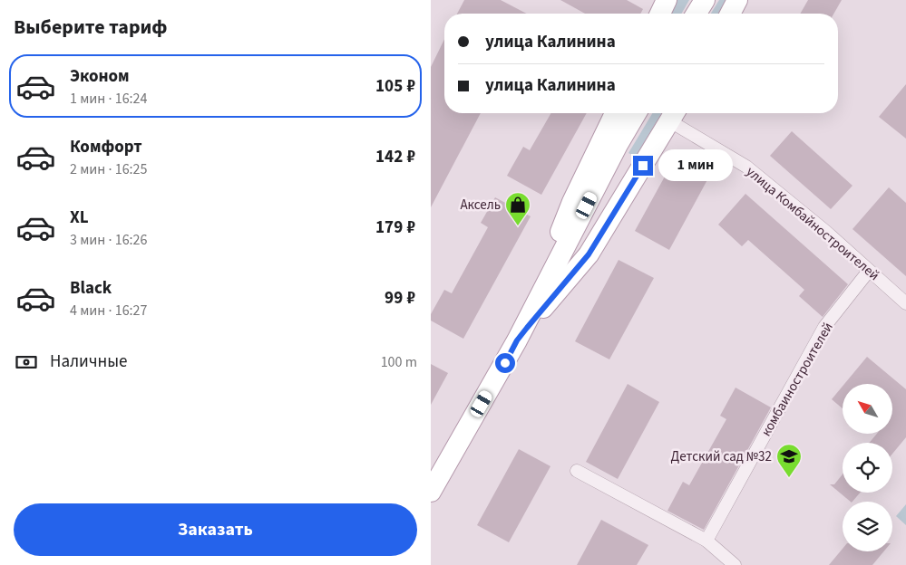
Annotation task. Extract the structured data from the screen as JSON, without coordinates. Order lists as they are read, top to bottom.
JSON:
{
  "streets": {
    "street": ["улица Комбайностроителей", "комбаиностроителей"]
  },
  "crossings": [
    ["улица Комбайностроителей", "комбаиностроителей"]
  ],
  "places": {
    "shop": ["Аксель"],
    "school or university": ["Детский сад №32"]
  },
  "north": "top left",
  "page": {
    "heading": "Выберите тариф",
    "banner": ["улица Калинина", "улица Калинина"],
    "list": [
      {
        "name": "Эконом",
        "note": "1 мин · 16:24",
        "value": "105 ₽"
      },
      {
        "name": "Комфорт",
        "note": "2 мин · 16:25",
        "value": "142 ₽"
      },
      {
        "name": "XL",
        "note": "3 мин · 16:26",
        "value": "179 ₽"
      },
      {
        "name": "Black",
        "note": "4 мин · 16:27",
        "value": "99 ₽"
      }
    ],
    "bubble": "1 мин",
    "pay": ["Наличные", "100 m"],
    "buttons": "Заказать"
  }
}
